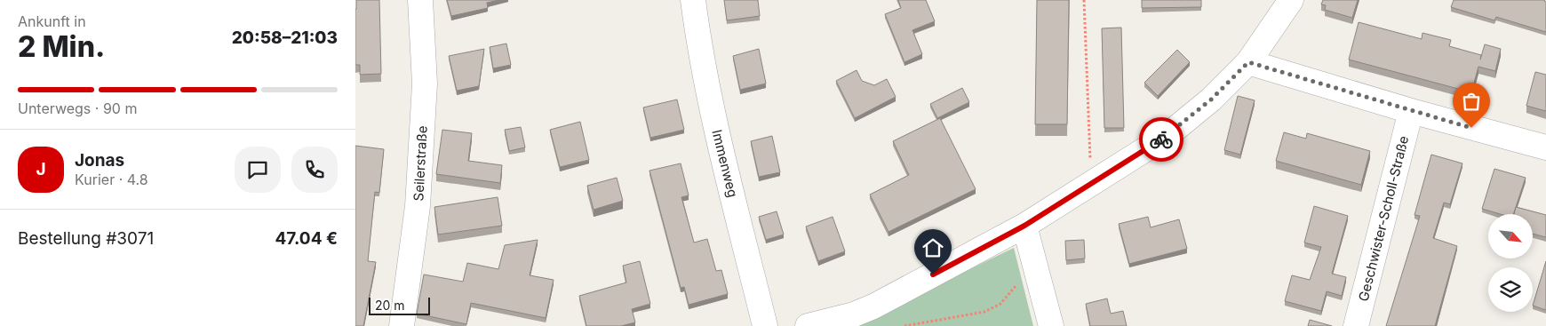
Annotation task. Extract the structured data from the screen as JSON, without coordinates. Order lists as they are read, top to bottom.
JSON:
{
  "streets": {
    "street": ["Seilerstraße", "Immenweg", "Geschwister-Scholl-Straße"]
  },
  "scale_bar": "20 m",
  "north": "bottom right",
  "page": {
    "heading": ["2 Min.", "Ankunft in", "20:58–21:03"],
    "panel": [
      "Jonas",
      "Kurier · 4.8",
      "Bestellung #3071",
      "47.04 €"
    ],
    "bar": "Unterwegs · 90 m",
    "round": "J",
    "scale": "20 m"
  }
}
